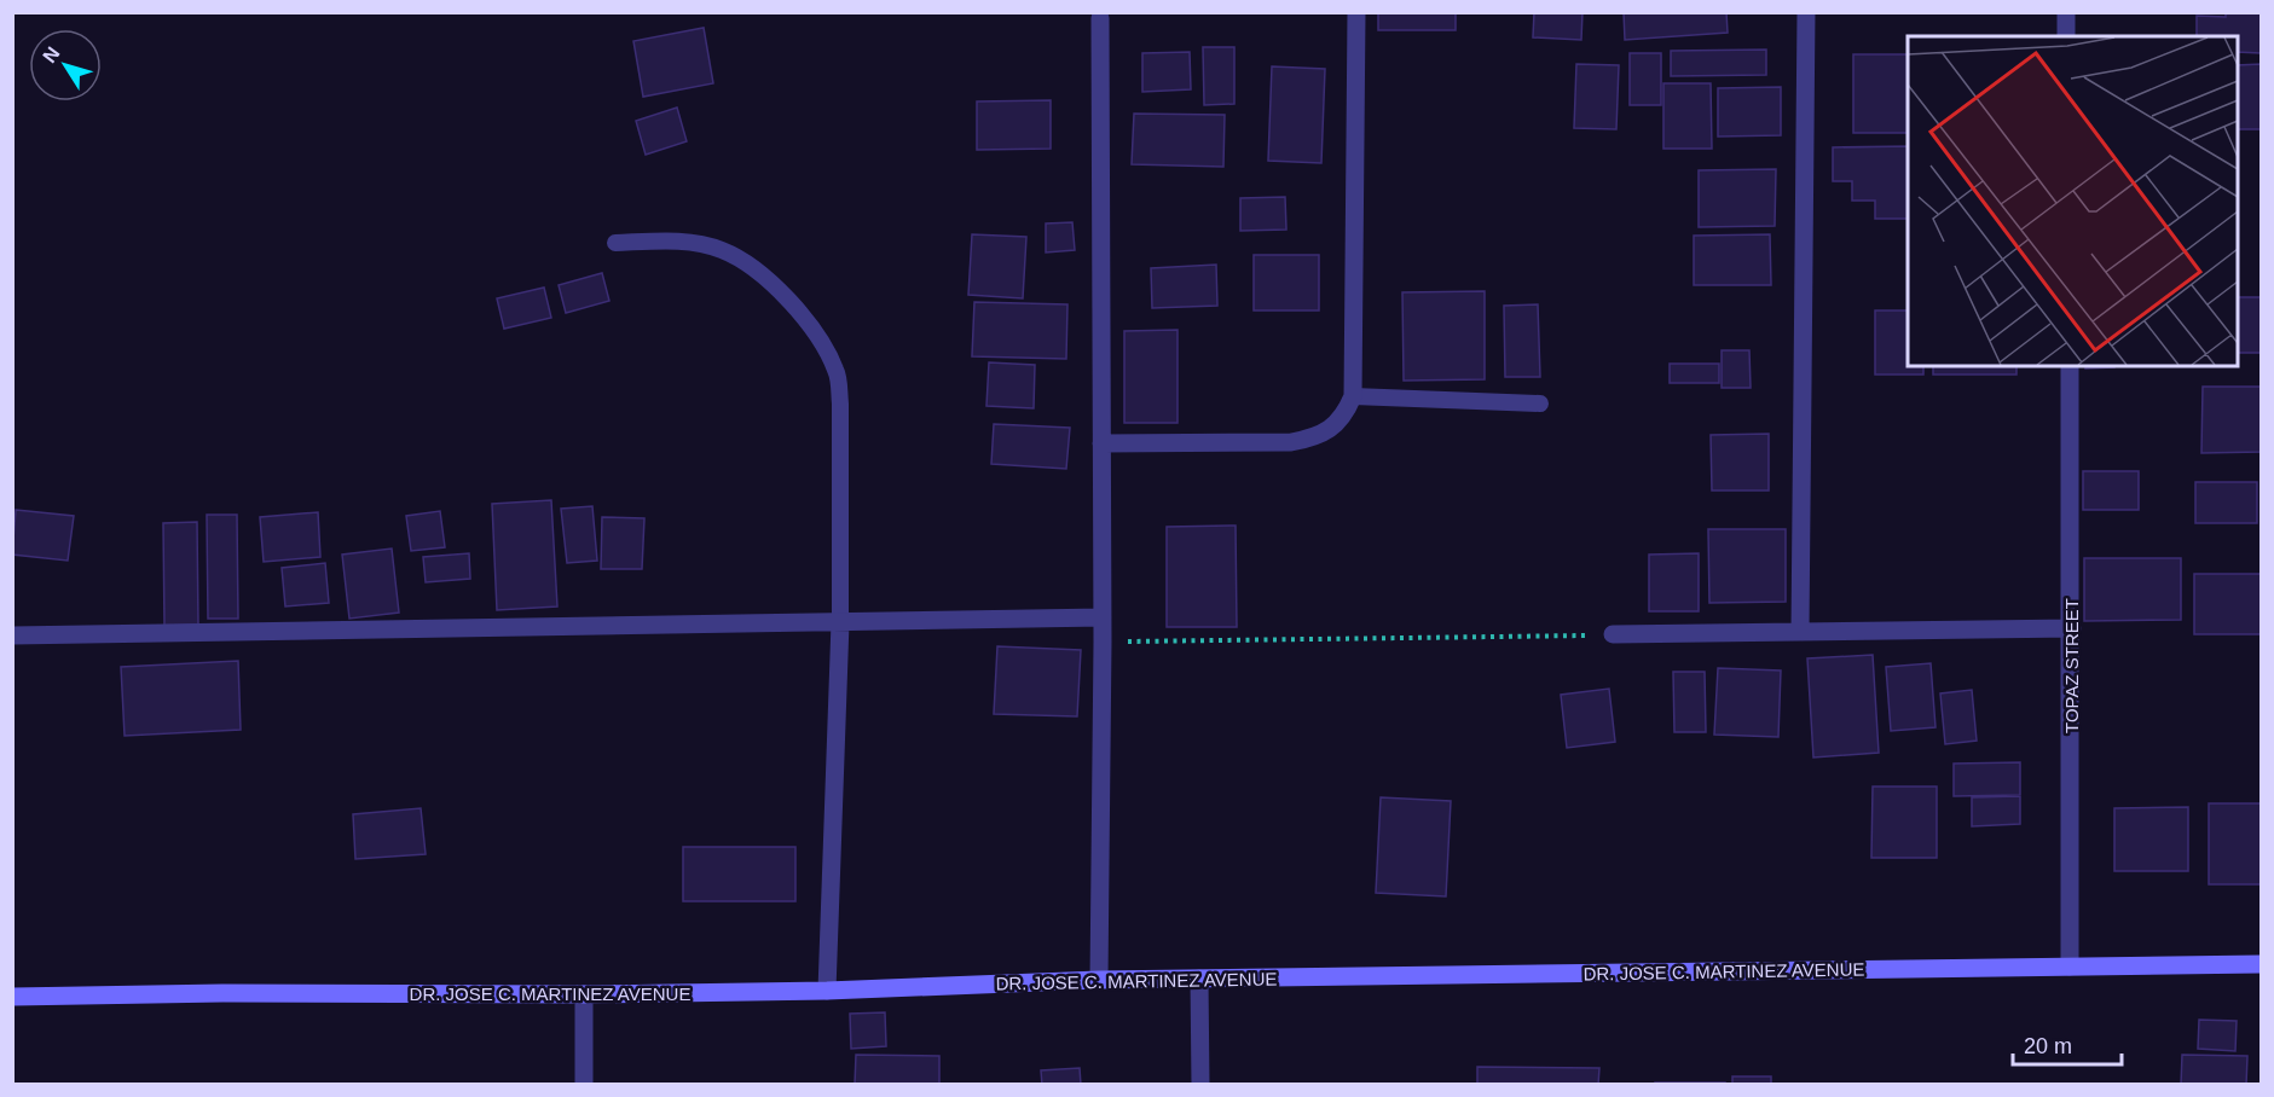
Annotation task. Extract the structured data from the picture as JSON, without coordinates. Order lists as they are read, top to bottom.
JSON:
{
  "streets": {
    "street": ["TOPAZ STREET", "DR. JOSE C. MARTINEZ AVENUE"]
  },
  "crossings": [
    ["TOPAZ STREET", "DR. JOSE C. MARTINEZ AVENUE"]
  ],
  "scale_bar": "20 m",
  "north": "top left"
}
